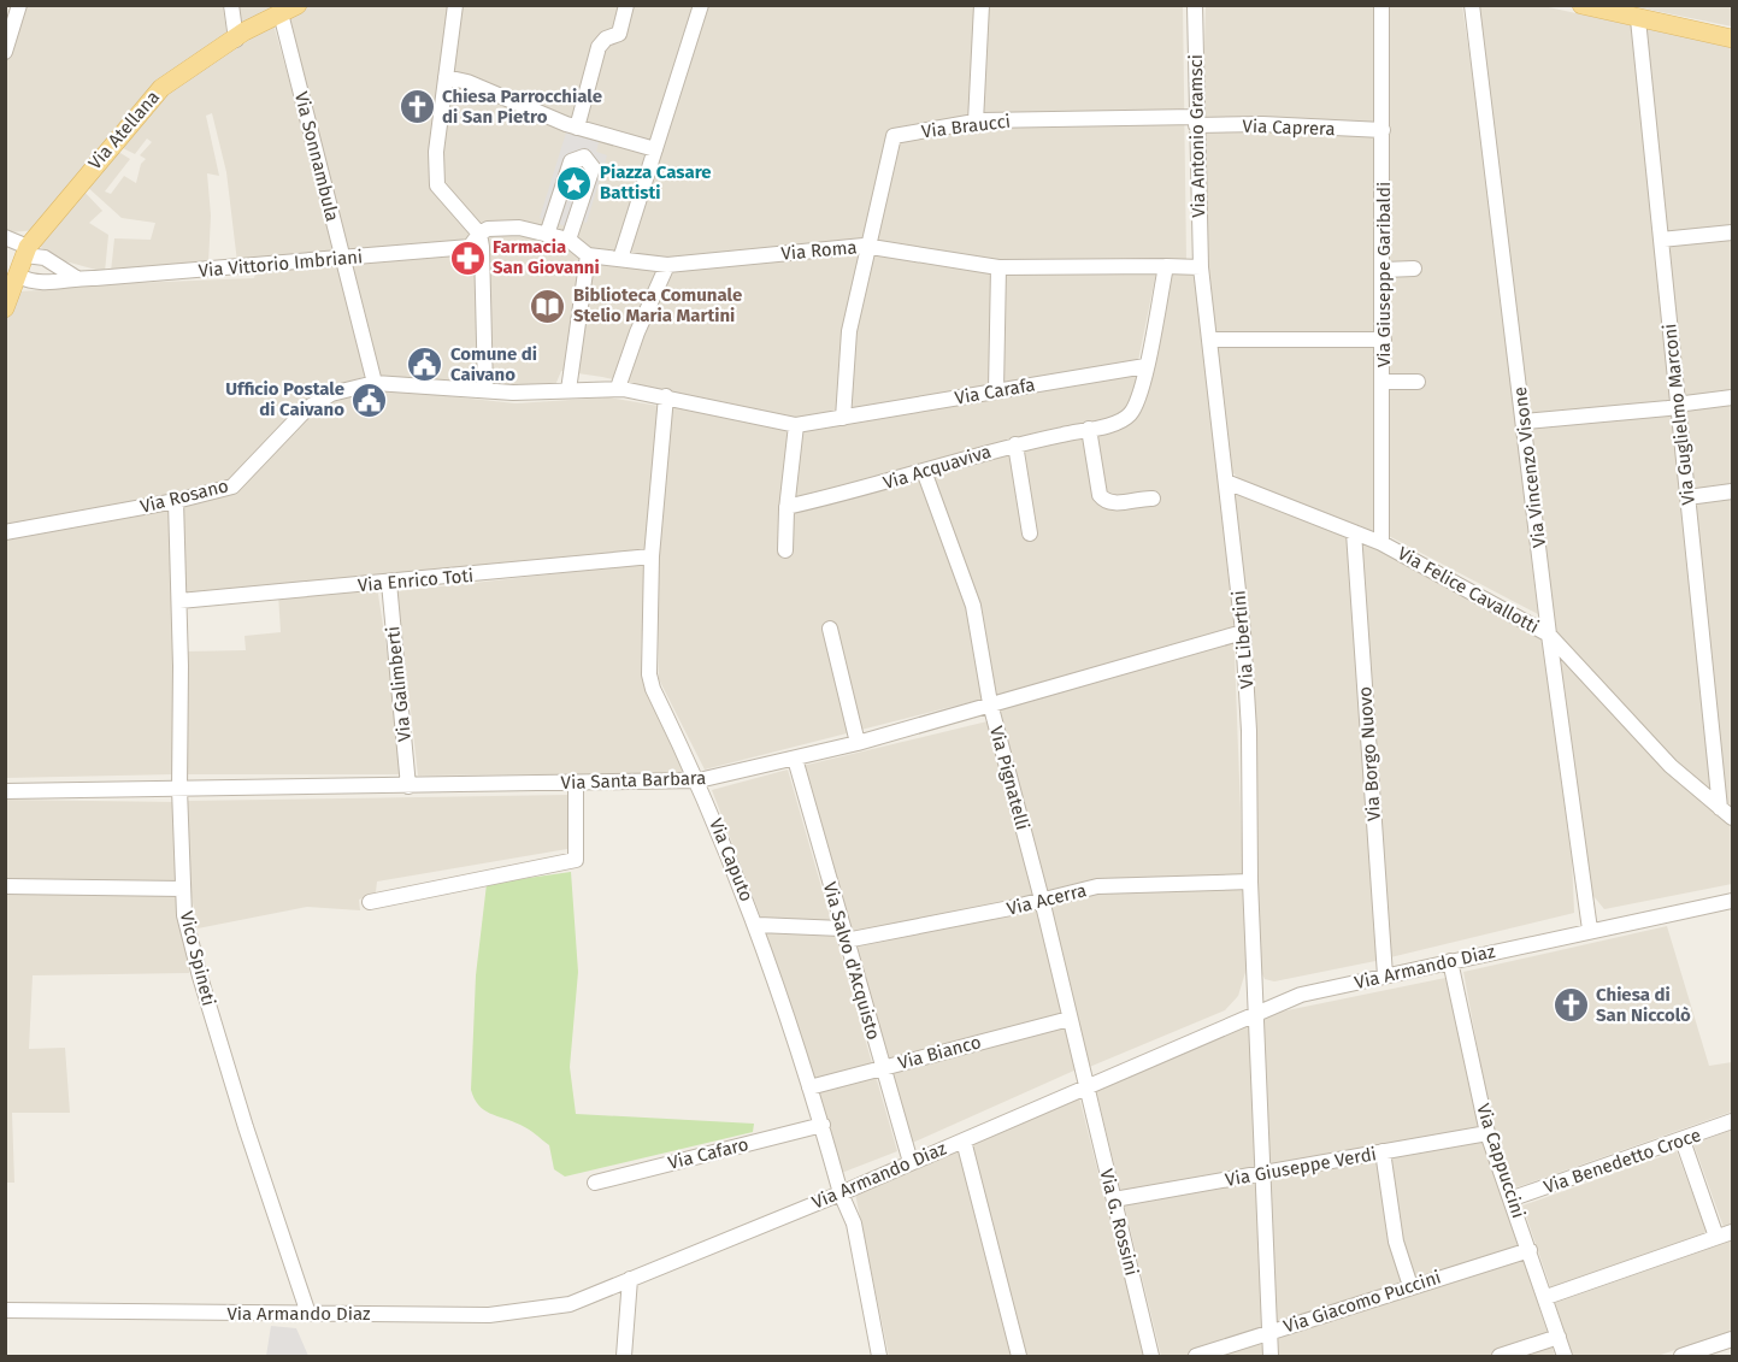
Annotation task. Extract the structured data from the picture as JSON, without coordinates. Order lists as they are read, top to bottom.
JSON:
{
  "streets": {
    "main road": ["Via Atellana"],
    "street": [
      "Via Braucci",
      "Via Caprera",
      "Via Antonio Gramsci",
      "Via Sonnambula",
      "Via Roma",
      "Via Vittorio Imbriani",
      "Via Giuseppe Garibaldi",
      "Via Carafa",
      "Via Guglielmo Marconi",
      "Via Acquaviva",
      "Via Vincenzo Visone",
      "Via Rosano",
      "Via Enrico Toti",
      "Via Felice Cavallotti",
      "Via Libertini",
      "Via Galimberti",
      "Via Borgo Nuovo",
      "Via Pignatelli",
      "Via Santa Barbara",
      "Via Caputo",
      "Via Acerra",
      "Vico Spineti",
      "Via Salvo d'Acquisto",
      "Via Armando Diaz",
      "Via Bianco",
      "Via Cafaro",
      "Via Cappuccini",
      "Via Benedetto Croce",
      "Via Giuseppe Verdi",
      "Via G. Rossini",
      "Via Giacomo Puccini"
    ]
  },
  "crossings": [
    ["Via Braucci", "Via Caprera"],
    ["Via Braucci", "Via Antonio Gramsci"],
    ["Via Braucci", "Via Roma"],
    ["Via Caprera", "Via Antonio Gramsci"],
    ["Via Caprera", "Via Giuseppe Garibaldi"],
    ["Via Atellana", "Via Sonnambula"],
    ["Via Atellana", "Via Vittorio Imbriani"],
    ["Via Antonio Gramsci", "Via Roma"],
    ["Via Antonio Gramsci", "Via Libertini"],
    ["Via Sonnambula", "Via Vittorio Imbriani"],
    ["Via Sonnambula", "Via Rosano"],
    ["Via Roma", "Via Libertini"],
    ["Via Giuseppe Garibaldi", "Via Felice Cavallotti"],
    ["Via Carafa", "Via Acquaviva"],
    ["Via Carafa", "Via Rosano"],
    ["Via Guglielmo Marconi", "Via Felice Cavallotti"],
    ["Via Acquaviva", "Via Pignatelli"],
    ["Via Vincenzo Visone", "Via Felice Cavallotti"],
    ["Via Vincenzo Visone", "Via Armando Diaz"],
    ["Via Rosano", "Via Caputo"],
    ["Via Rosano", "Vico Spineti"],
    ["Via Enrico Toti", "Via Galimberti"],
    ["Via Enrico Toti", "Via Caputo"],
    ["Via Enrico Toti", "Vico Spineti"],
    ["Via Felice Cavallotti", "Via Libertini"],
    ["Via Felice Cavallotti", "Via Borgo Nuovo"],
    ["Via Libertini", "Via Santa Barbara"],
    ["Via Libertini", "Via Acerra"],
    ["Via Libertini", "Via Armando Diaz"],
    ["Via Libertini", "Via Giuseppe Verdi"],
    ["Via Libertini", "Via Giacomo Puccini"],
    ["Via Galimberti", "Via Santa Barbara"],
    ["Via Borgo Nuovo", "Via Armando Diaz"],
    ["Via Pignatelli", "Via Santa Barbara"],
    ["Via Pignatelli", "Via Acerra"],
    ["Via Pignatelli", "Via Armando Diaz"],
    ["Via Pignatelli", "Via Bianco"],
    ["Via Pignatelli", "Via G. Rossini"],
    ["Via Santa Barbara", "Via Caputo"],
    ["Via Santa Barbara", "Vico Spineti"],
    ["Via Santa Barbara", "Via Salvo d'Acquisto"],
    ["Via Caputo", "Via Acerra"],
    ["Via Caputo", "Via Armando Diaz"],
    ["Via Caputo", "Via Bianco"],
    ["Via Caputo", "Via Cafaro"],
    ["Via Acerra", "Via Salvo d'Acquisto"],
    ["Vico Spineti", "Via Armando Diaz"],
    ["Via Salvo d'Acquisto", "Via Armando Diaz"],
    ["Via Salvo d'Acquisto", "Via Bianco"],
    ["Via Armando Diaz", "Via Cappuccini"],
    ["Via Armando Diaz", "Via G. Rossini"],
    ["Via Cappuccini", "Via Benedetto Croce"],
    ["Via Cappuccini", "Via Giuseppe Verdi"],
    ["Via Cappuccini", "Via Giacomo Puccini"],
    ["Via Giuseppe Verdi", "Via G. Rossini"]
  ],
  "places": {
    "church": ["Chiesa Parrocchiale di San Pietro", "Chiesa di San Niccolò"],
    "place": ["Piazza Casare Battisti"],
    "pharmacy": ["Farmacia San Giovanni"],
    "library": ["Biblioteca Comunale Stelio Maria Martini"],
    "public building": ["Comune di Caivano", "Ufficio Postale di Caivano"]
  }
}
